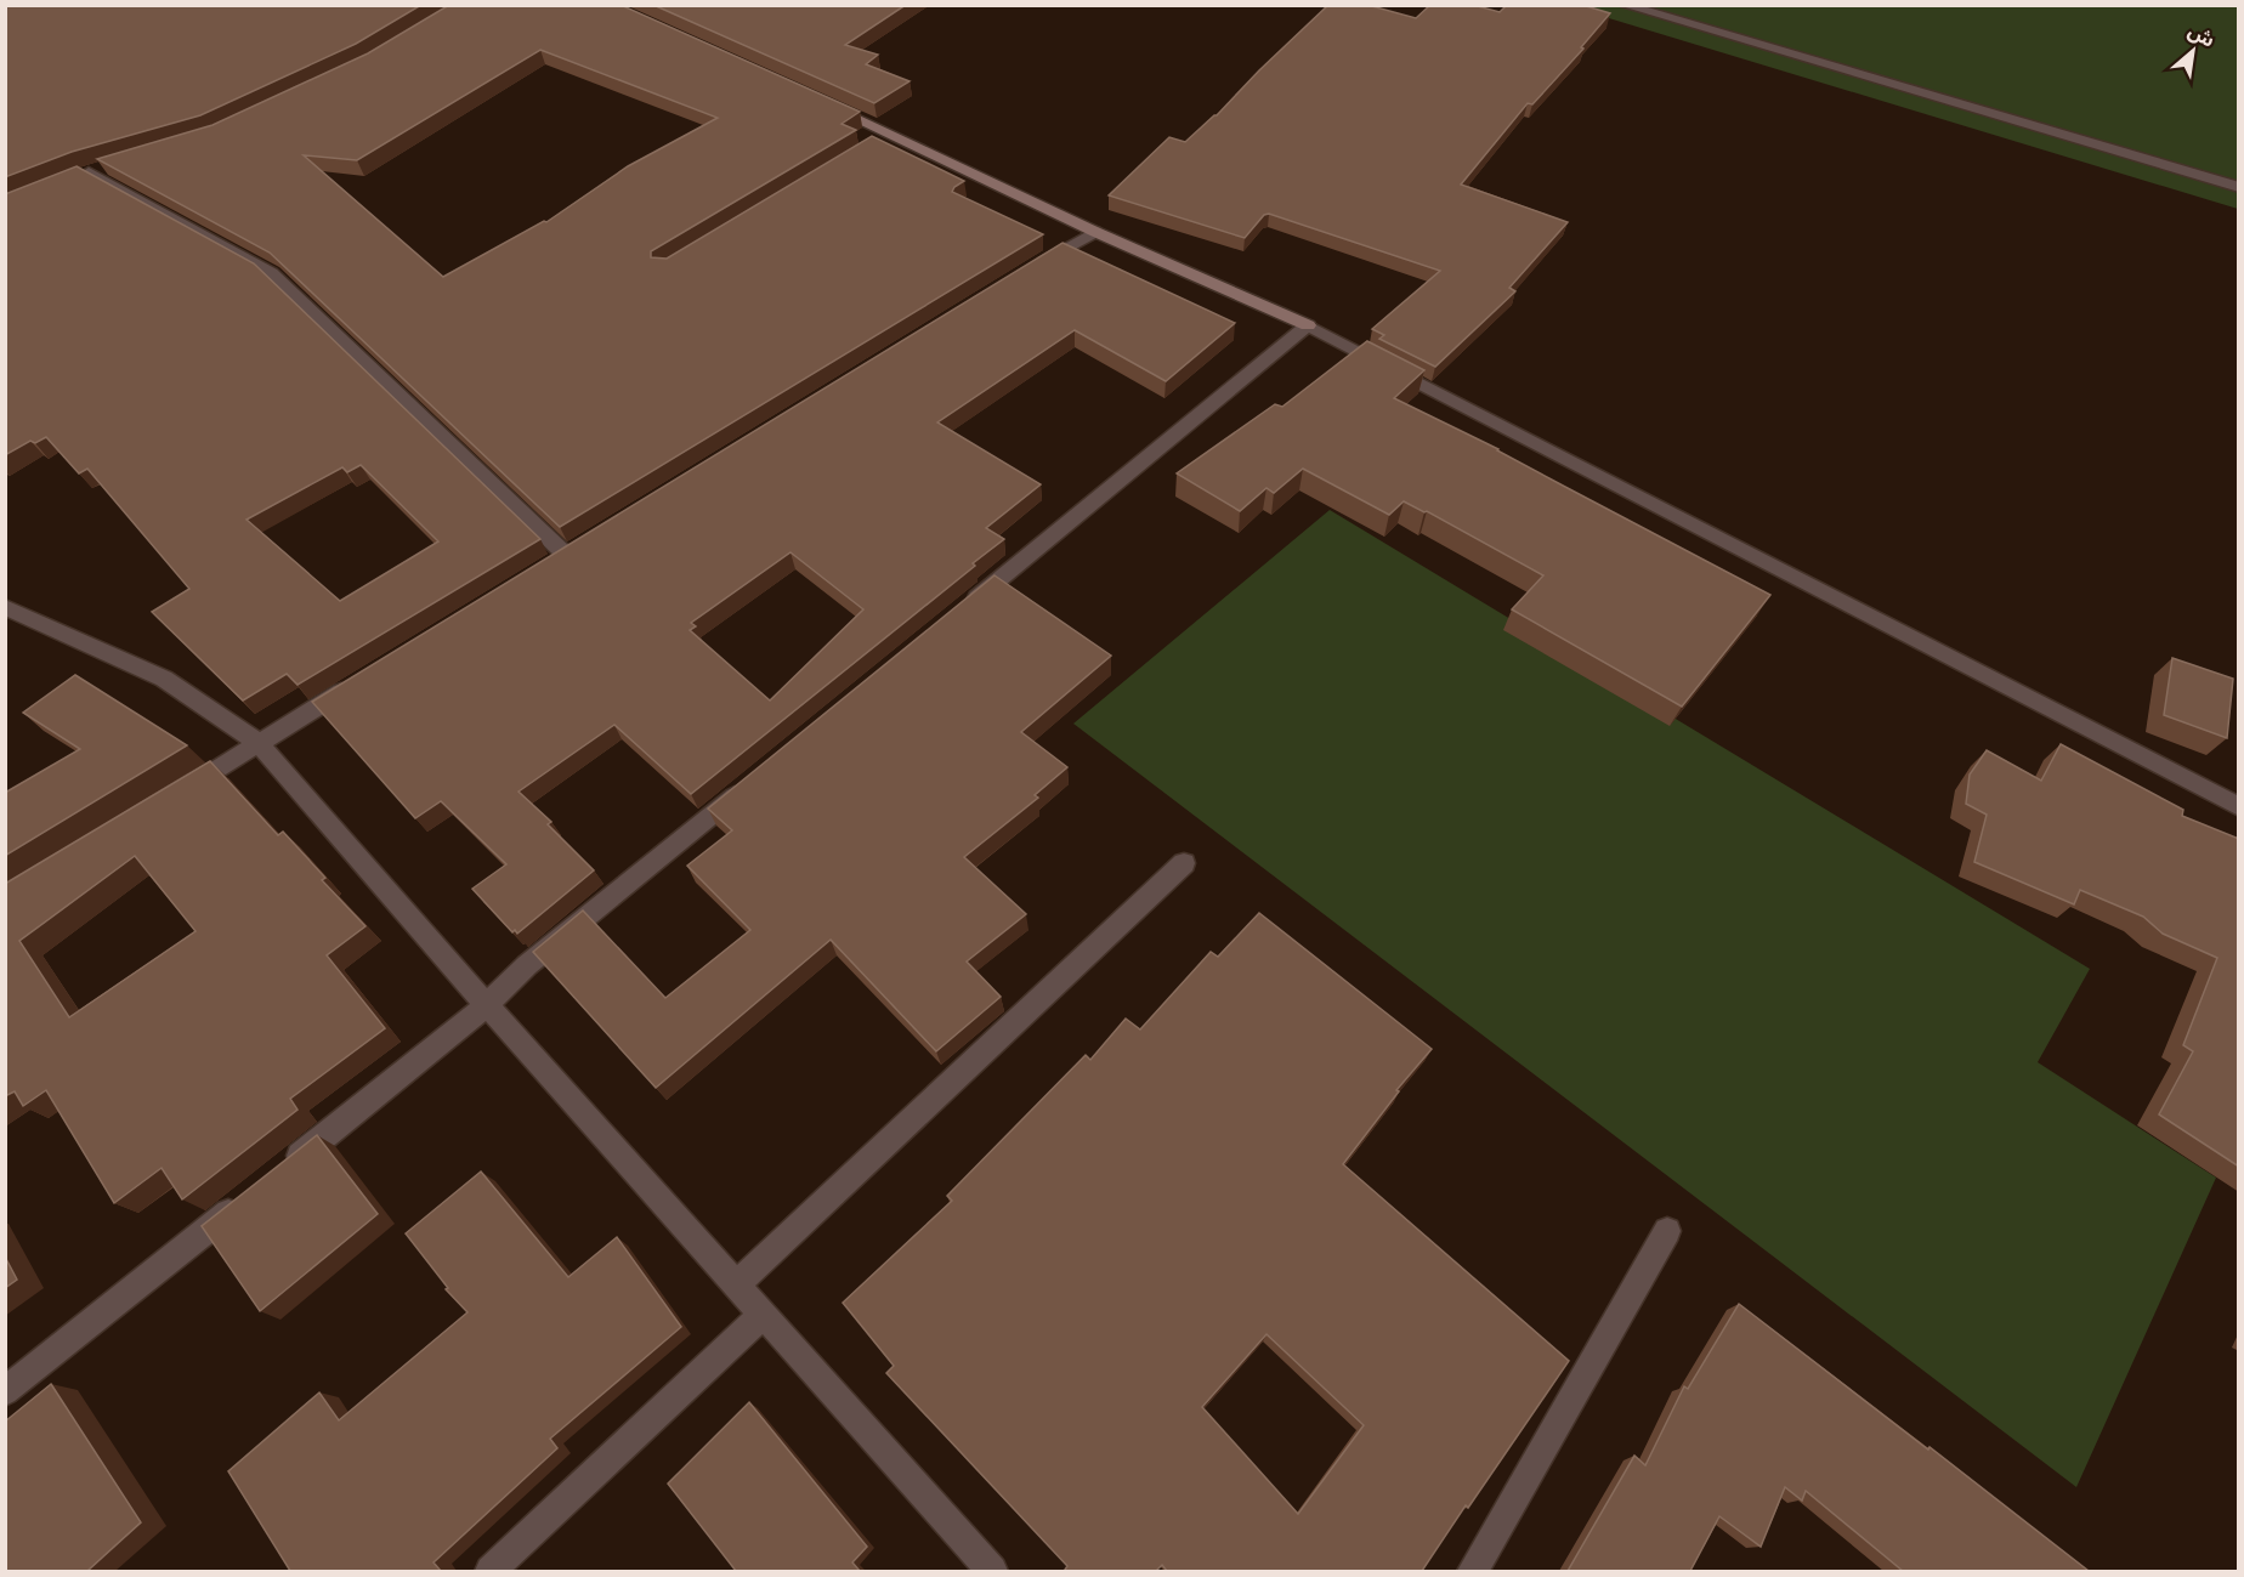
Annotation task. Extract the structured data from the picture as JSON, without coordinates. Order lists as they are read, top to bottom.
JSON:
{
  "north": "top right"
}
